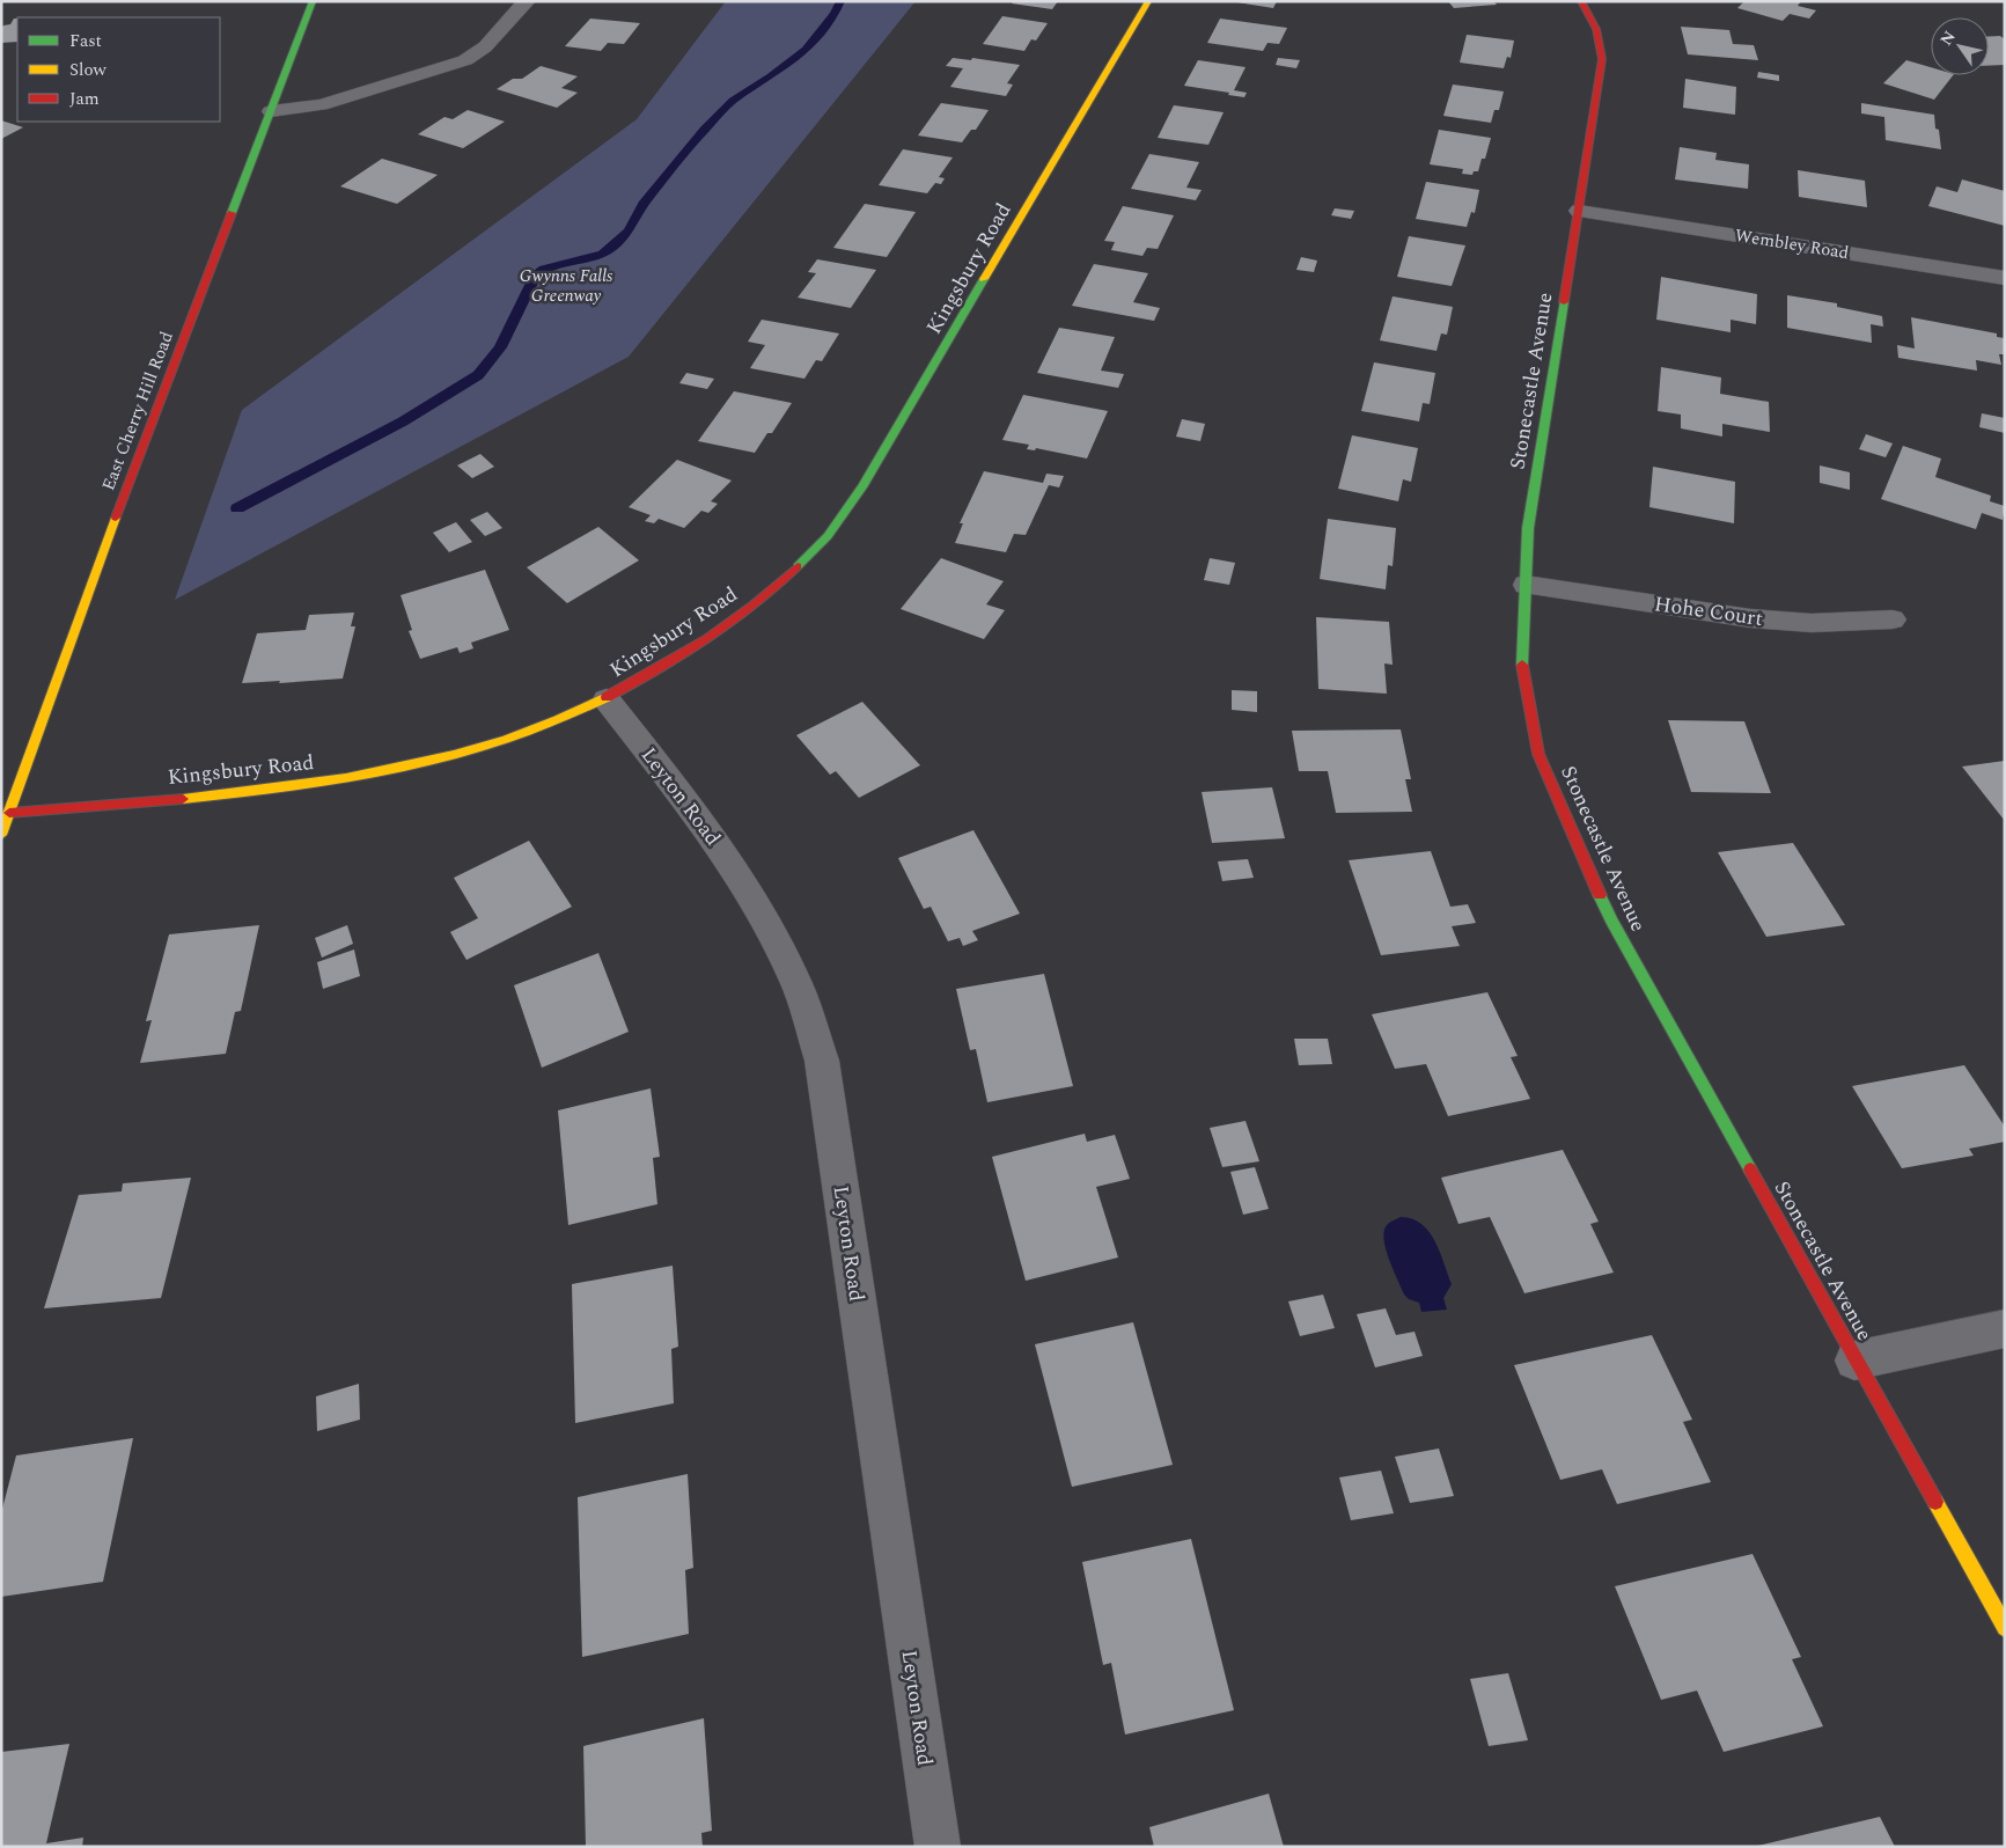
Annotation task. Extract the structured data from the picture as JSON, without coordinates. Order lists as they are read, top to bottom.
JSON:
{
  "streets": {
    "street": [
      "Wembley Road",
      "Kingsbury Road",
      "Stonecastle Avenue",
      "East Cherry Hill Road",
      "Hohe Court",
      "Leyton Road"
    ]
  },
  "crossings": [
    ["Wembley Road", "Stonecastle Avenue"],
    ["Kingsbury Road", "East Cherry Hill Road"],
    ["Kingsbury Road", "Leyton Road"],
    ["Stonecastle Avenue", "Hohe Court"]
  ],
  "parks": ["Gwynns Falls Greenway"],
  "legend": ["Fast", "Slow", "Jam"],
  "north": "top left"
}
